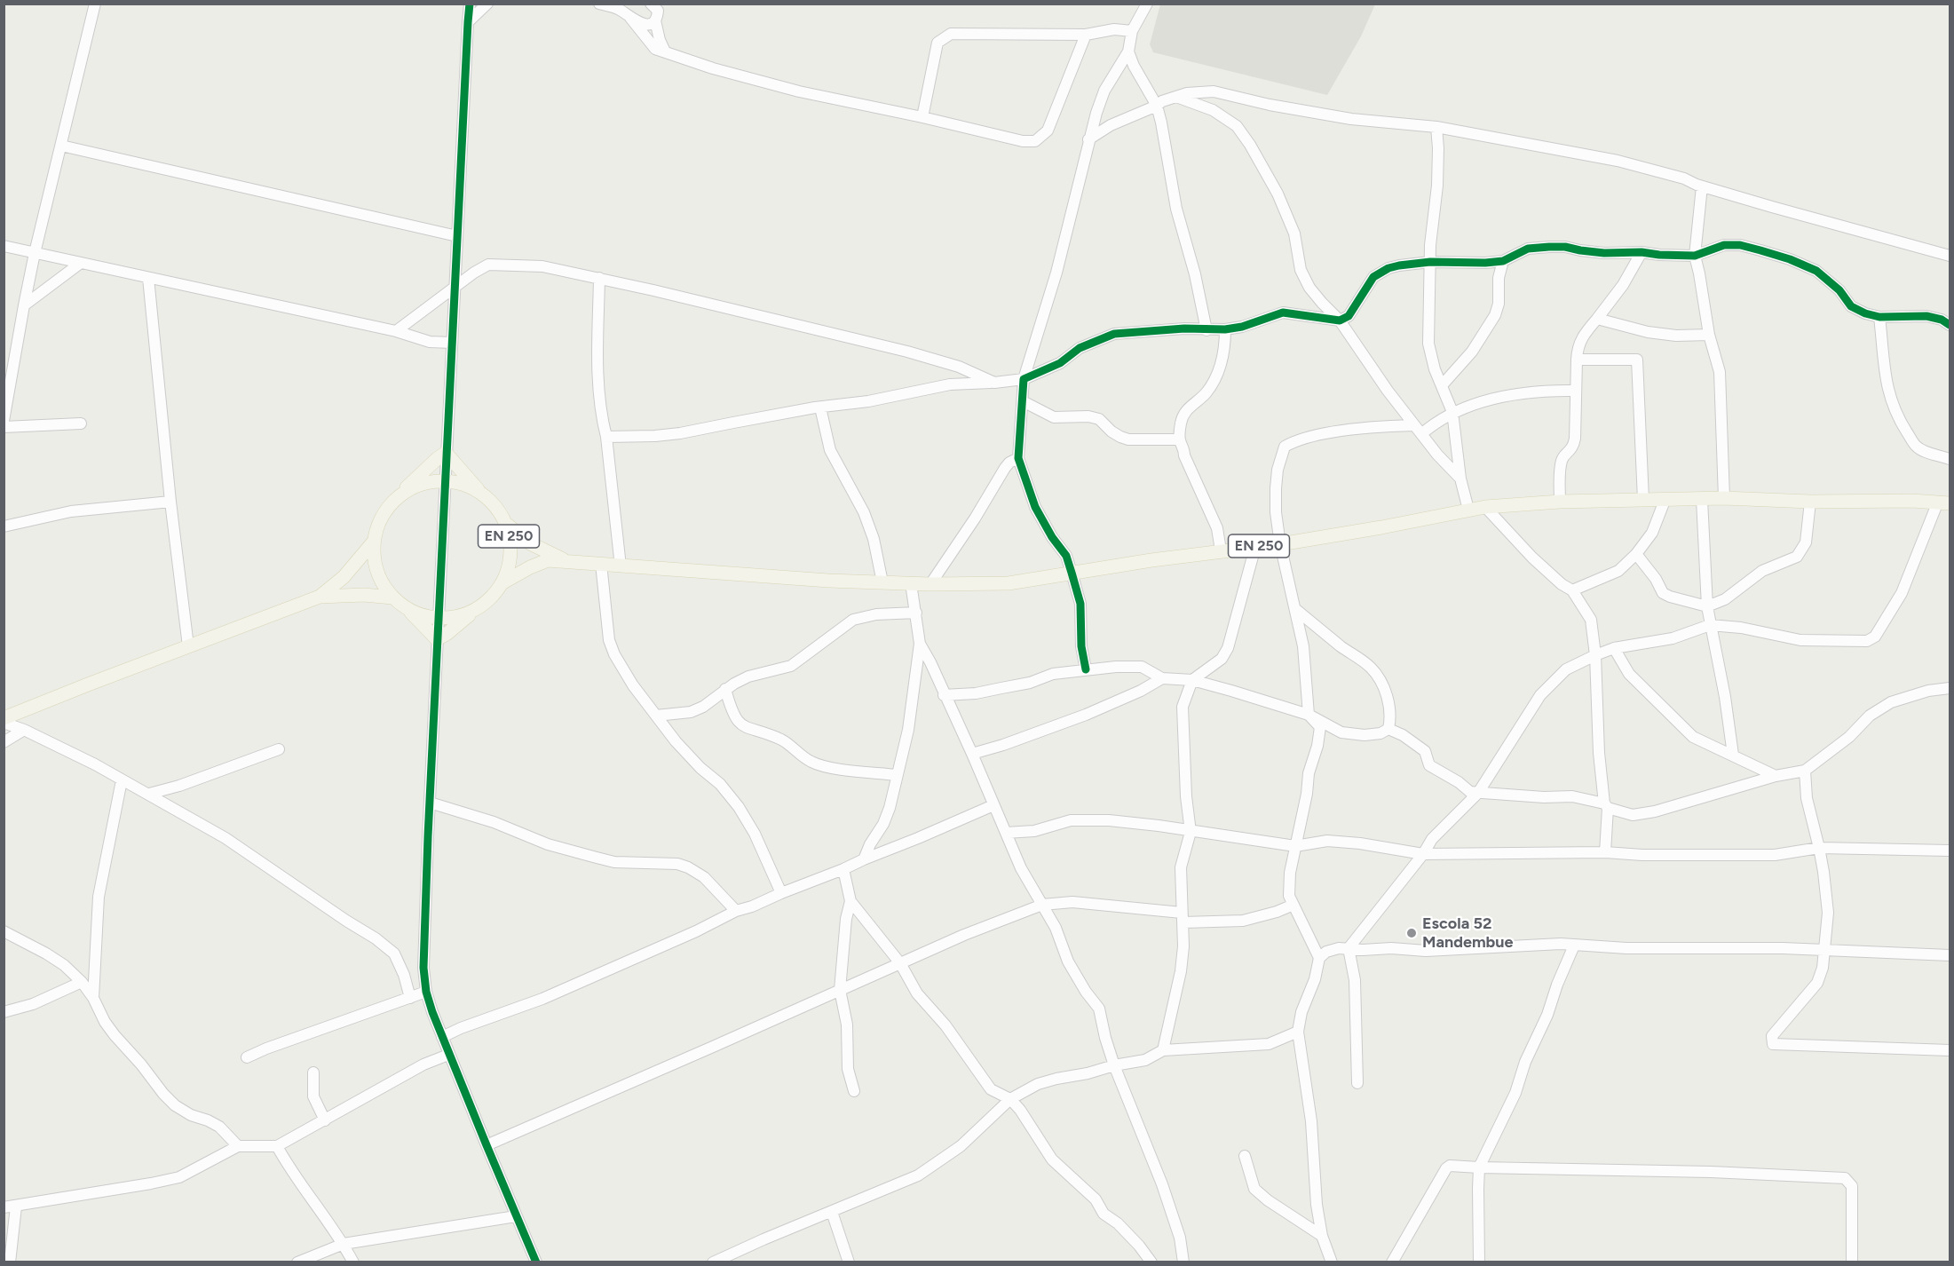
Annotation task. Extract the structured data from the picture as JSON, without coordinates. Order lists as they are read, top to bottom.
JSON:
{
  "streets": {
    "main road": ["EN 250"]
  },
  "places": ["Escola 52 Mandembue"]
}
